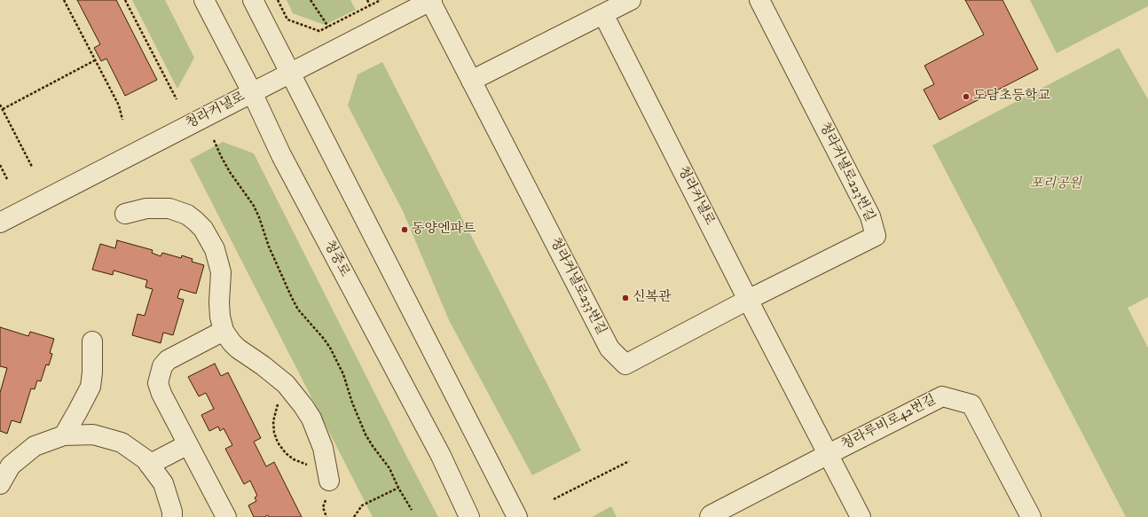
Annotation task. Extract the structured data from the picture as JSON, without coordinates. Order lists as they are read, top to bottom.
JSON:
{
  "streets": {
    "street": [
      "청라커낼로",
      "청라커낼로223번길",
      "청중로",
      "청라커낼로233번길",
      "청라루비로42번길"
    ]
  },
  "crossings": [
    ["청라커낼로", "청라커낼로223번길"],
    ["청라커낼로", "청중로"],
    ["청라커낼로", "청라커낼로233번길"],
    ["청라커낼로", "청라루비로42번길"],
    ["청라커낼로223번길", "청라커낼로233번길"]
  ],
  "parks": ["포리공원"],
  "places": ["도담초등학교", "동양엔파트", "신복관"]
}
